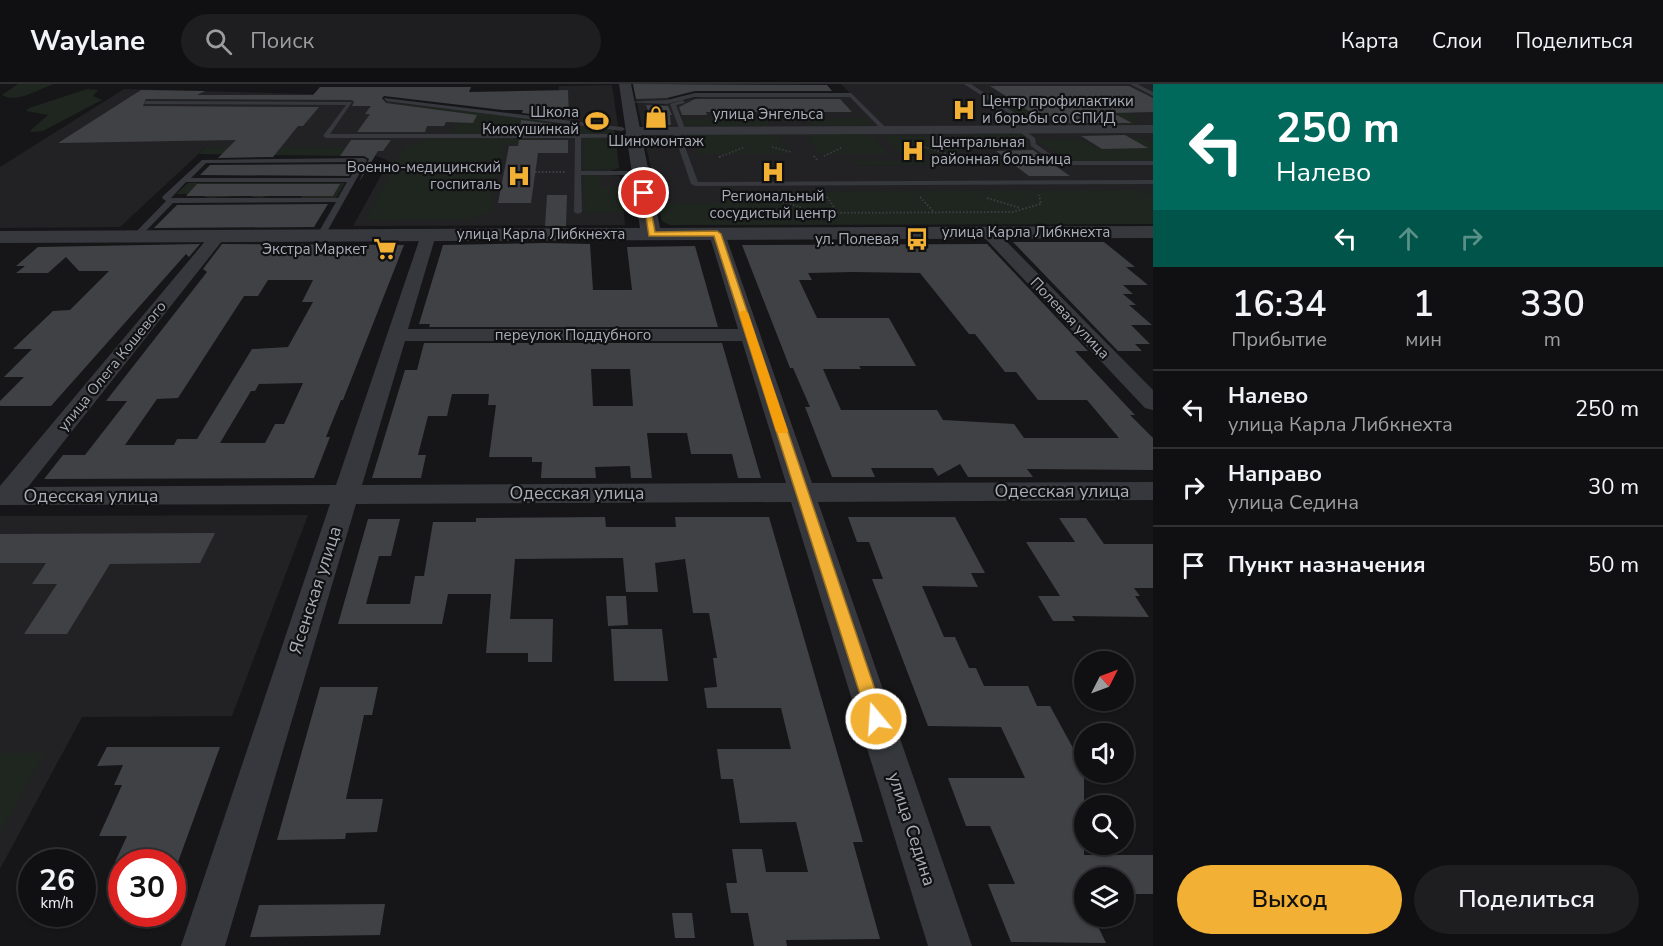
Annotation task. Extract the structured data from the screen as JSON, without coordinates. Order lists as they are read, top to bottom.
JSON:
{
  "streets": {
    "street": [
      "улица Энгельса",
      "улица Карла Либкнехта",
      "Полевая улица",
      "переулок Поддубного",
      "улица Олега Кошевого",
      "Одесская улица",
      "Ясенская улица",
      "улица Седина"
    ]
  },
  "crossings": [
    ["улица Карла Либкнехта", "Полевая улица"],
    ["улица Карла Либкнехта", "улица Олега Кошевого"],
    ["улица Карла Либкнехта", "Ясенская улица"],
    ["улица Карла Либкнехта", "улица Седина"],
    ["переулок Поддубного", "Ясенская улица"],
    ["переулок Поддубного", "улица Седина"],
    ["улица Олега Кошевого", "Одесская улица"],
    ["Одесская улица", "Ясенская улица"],
    ["Одесская улица", "улица Седина"]
  ],
  "places": {
    "hospital": [
      "Центр профилактики и борьбы со СПИД",
      "Центральная районная больница",
      "Региональный сосудистый центр",
      "Военно-медицинский госпиталь"
    ],
    "shop": ["Шиномонтаж"],
    "sports": ["Школа Киокушинкай"],
    "bus stop": ["ул. Полевая"],
    "supermarket": ["Экстра Маркет"]
  },
  "north": "top right",
  "page": {
    "header": "Waylane",
    "search": "Поиск",
    "nav": ["Карта", "Слои", "Поделиться"],
    "turn": ["250 m", "Налево"],
    "eta": [
      "16:34",
      "Прибытие",
      "1",
      "мин",
      "330",
      "m"
    ],
    "list": [
      {
        "name": "Налево",
        "note": "улица Карла Либкнехта",
        "value": "250 m"
      },
      {
        "name": "Направо",
        "note": "улица Седина",
        "value": "30 m"
      },
      {
        "name": "Пункт назначения",
        "value": "50 m"
      }
    ],
    "speed": "26 km/h",
    "limit": "30",
    "buttons": ["Выход", "Поделиться"]
  }
}
